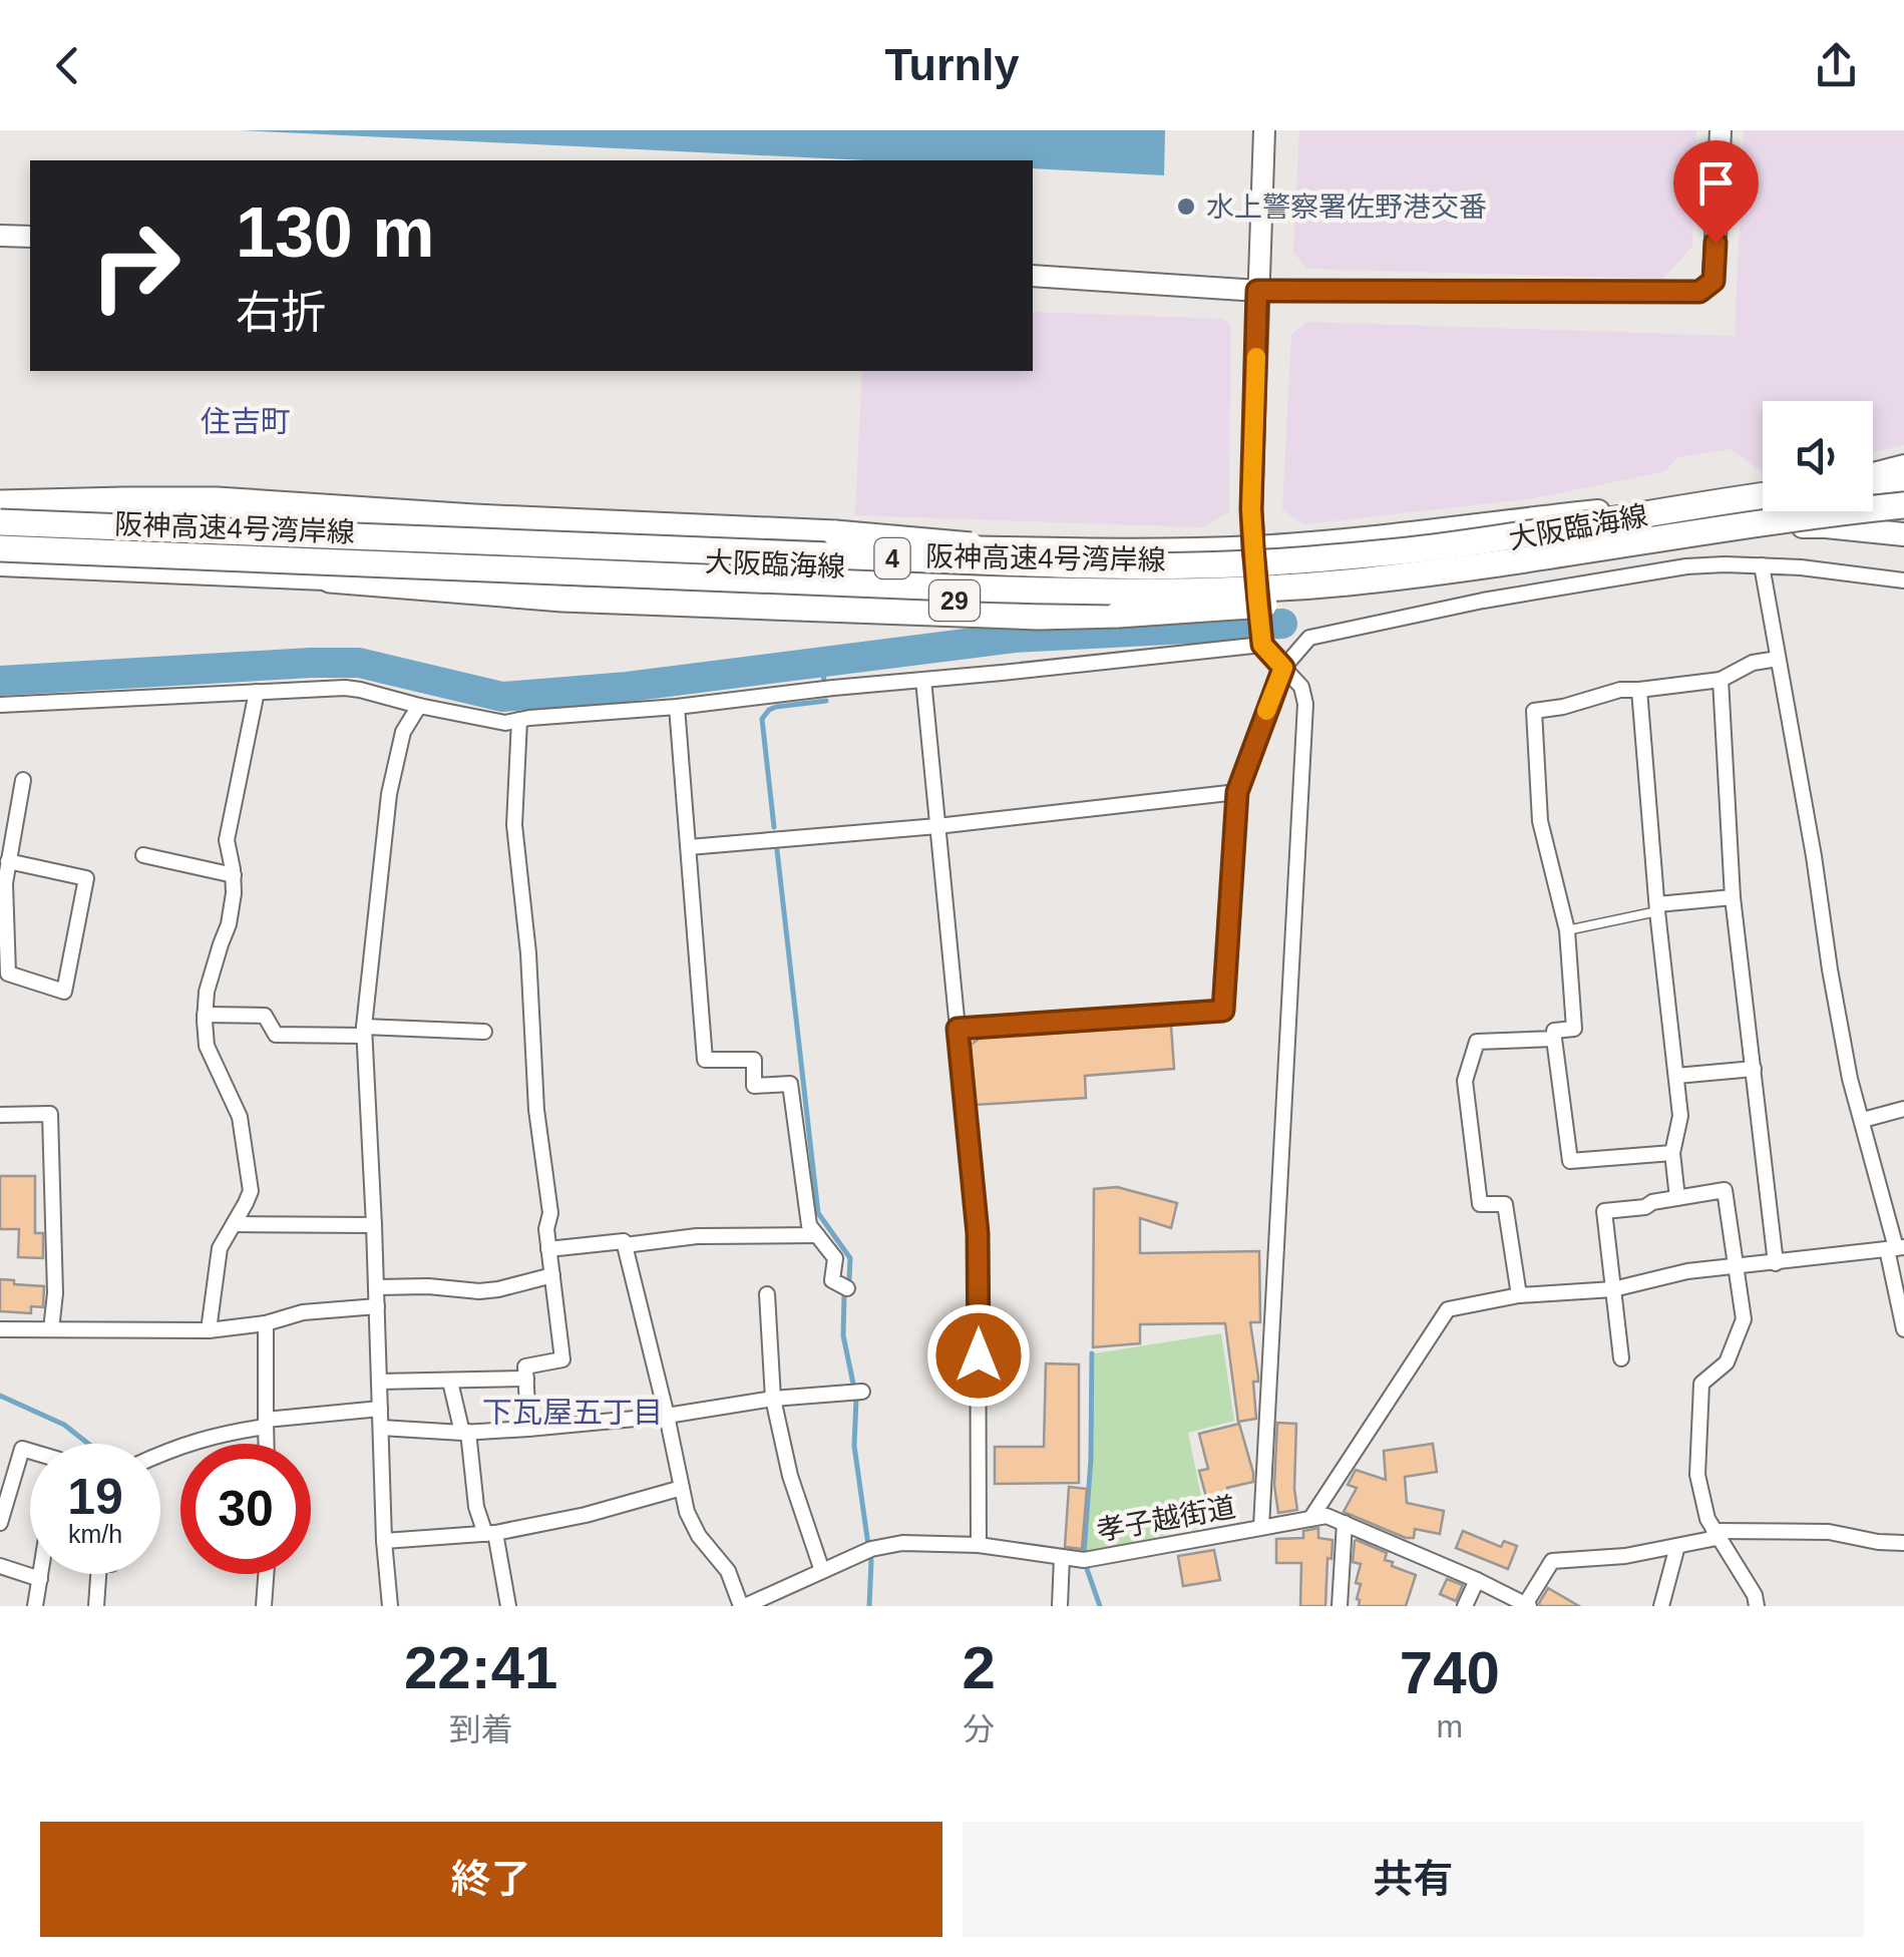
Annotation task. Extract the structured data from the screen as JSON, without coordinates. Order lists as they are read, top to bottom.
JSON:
{
  "streets": {
    "highway": ["阪神高速4号湾岸線", "4"],
    "main road": ["大阪臨海線", "29"],
    "street": ["孝子越街道"]
  },
  "crossings": [
    ["大阪臨海線", "阪神高速4号湾岸線"]
  ],
  "districts": ["住吉町", "下瓦屋五丁目"],
  "places": ["水上警察署佐野港交番"],
  "page": {
    "header": "Turnly",
    "turn": ["130 m", "右折"],
    "speed": "19 km/h",
    "limit": "30",
    "eta": [
      "22:41",
      "到着",
      "2",
      "分",
      "740",
      "m"
    ],
    "buttons": ["終了", "共有"]
  }
}
